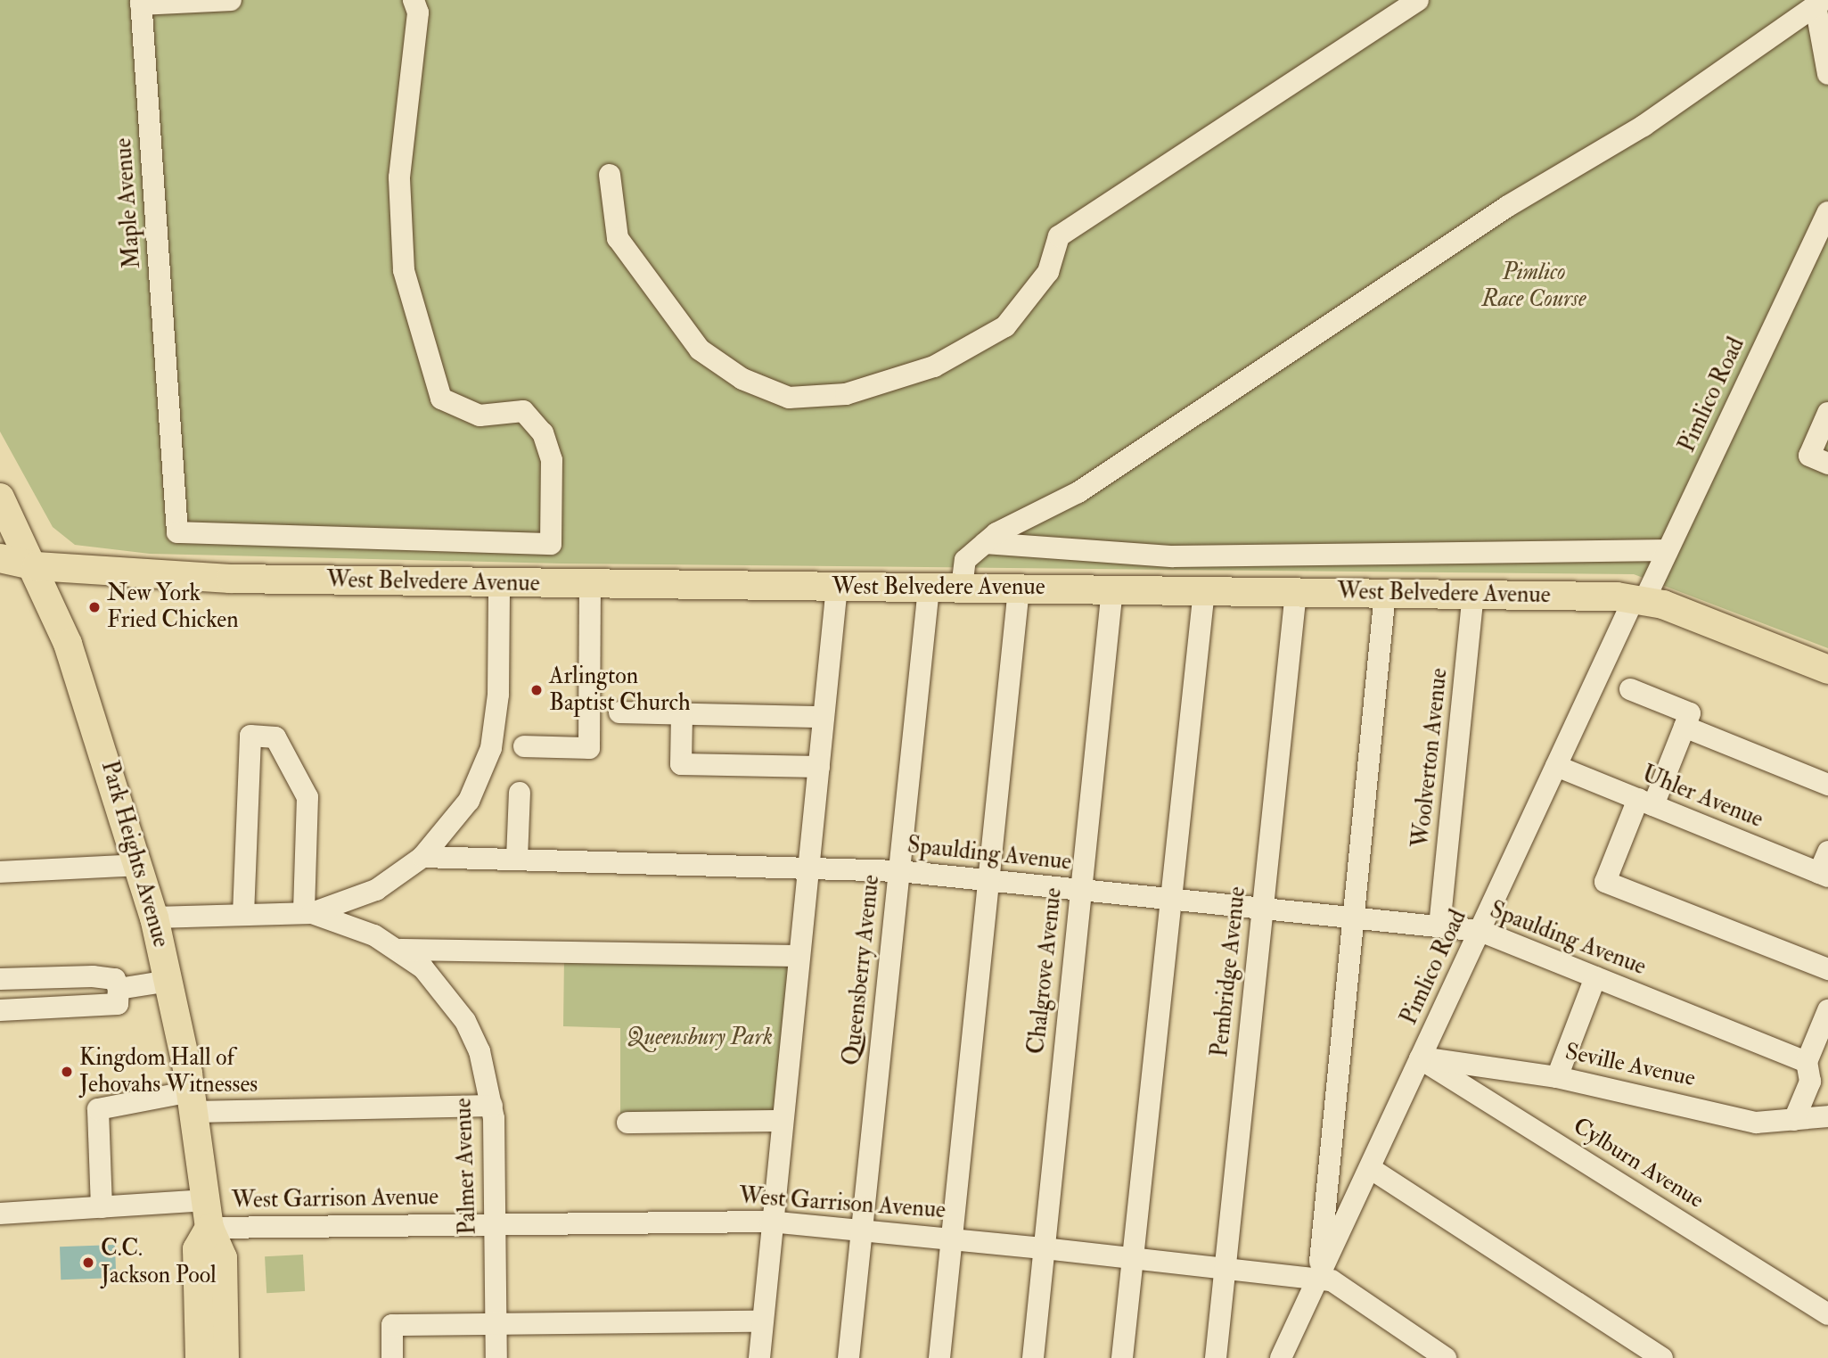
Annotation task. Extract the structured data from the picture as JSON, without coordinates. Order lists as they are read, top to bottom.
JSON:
{
  "streets": {
    "main road": ["West Belvedere Avenue", "Park Heights Avenue"],
    "street": [
      "Maple Avenue",
      "Pimlico Road",
      "Woolverton Avenue",
      "Uhler Avenue",
      "Spaulding Avenue",
      "Queensberry Avenue",
      "Chalgrove Avenue",
      "Pembridge Avenue",
      "Seville Avenue",
      "Cylburn Avenue",
      "Palmer Avenue",
      "West Garrison Avenue"
    ]
  },
  "crossings": [
    ["Pimlico Road", "West Belvedere Avenue"],
    ["Pimlico Road", "Uhler Avenue"],
    ["Pimlico Road", "Spaulding Avenue"],
    ["Pimlico Road", "Seville Avenue"],
    ["Pimlico Road", "Cylburn Avenue"],
    ["Pimlico Road", "West Garrison Avenue"],
    ["West Belvedere Avenue", "Woolverton Avenue"],
    ["West Belvedere Avenue", "Park Heights Avenue"],
    ["West Belvedere Avenue", "Queensberry Avenue"],
    ["West Belvedere Avenue", "Chalgrove Avenue"],
    ["West Belvedere Avenue", "Pembridge Avenue"],
    ["Woolverton Avenue", "Spaulding Avenue"],
    ["Park Heights Avenue", "West Garrison Avenue"],
    ["Spaulding Avenue", "Queensberry Avenue"],
    ["Spaulding Avenue", "Chalgrove Avenue"],
    ["Spaulding Avenue", "Pembridge Avenue"],
    ["Queensberry Avenue", "West Garrison Avenue"],
    ["Chalgrove Avenue", "West Garrison Avenue"],
    ["Pembridge Avenue", "West Garrison Avenue"],
    ["Seville Avenue", "Cylburn Avenue"],
    ["Palmer Avenue", "West Garrison Avenue"]
  ],
  "parks": ["Pimlico Race Course", "Queensbury Park"],
  "places": [
    "New York Fried Chicken",
    "Arlington Baptist Church",
    "Kingdom Hall of Jehovahs Witnesses",
    "C.C. Jackson Pool"
  ]
}
